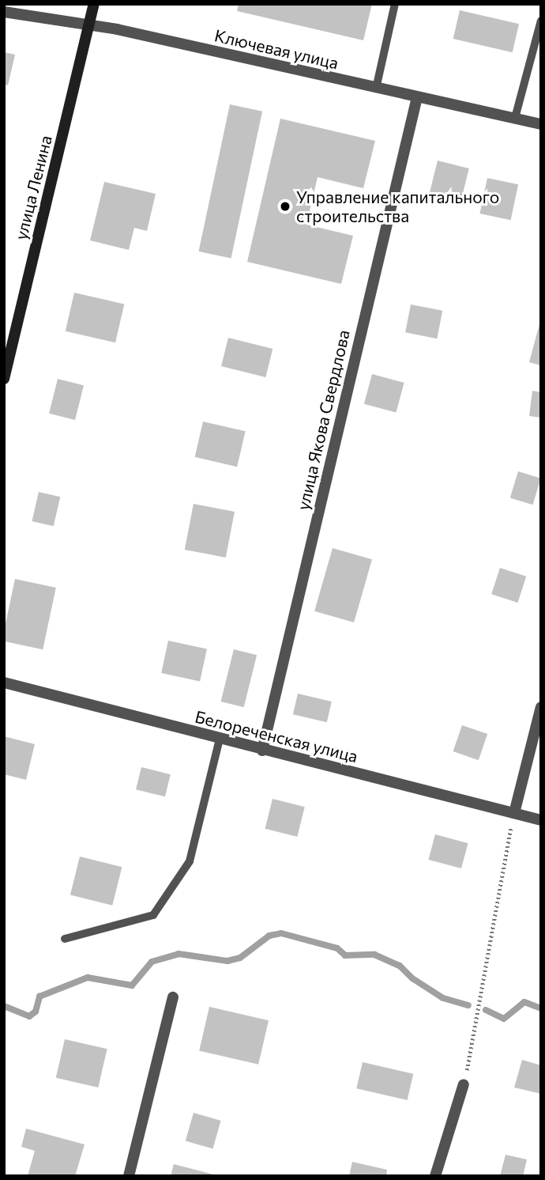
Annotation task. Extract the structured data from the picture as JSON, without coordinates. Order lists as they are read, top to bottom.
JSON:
{
  "streets": {
    "main road": ["улица Ленина"],
    "street": ["Ключевая улица", "улица Якова Свердлова", "Белореченская улица"]
  },
  "crossings": [
    ["Ключевая улица", "улица Ленина"],
    ["Ключевая улица", "улица Якова Свердлова"],
    ["улица Якова Свердлова", "Белореченская улица"]
  ],
  "places": ["Управление капитального строительства"]
}
